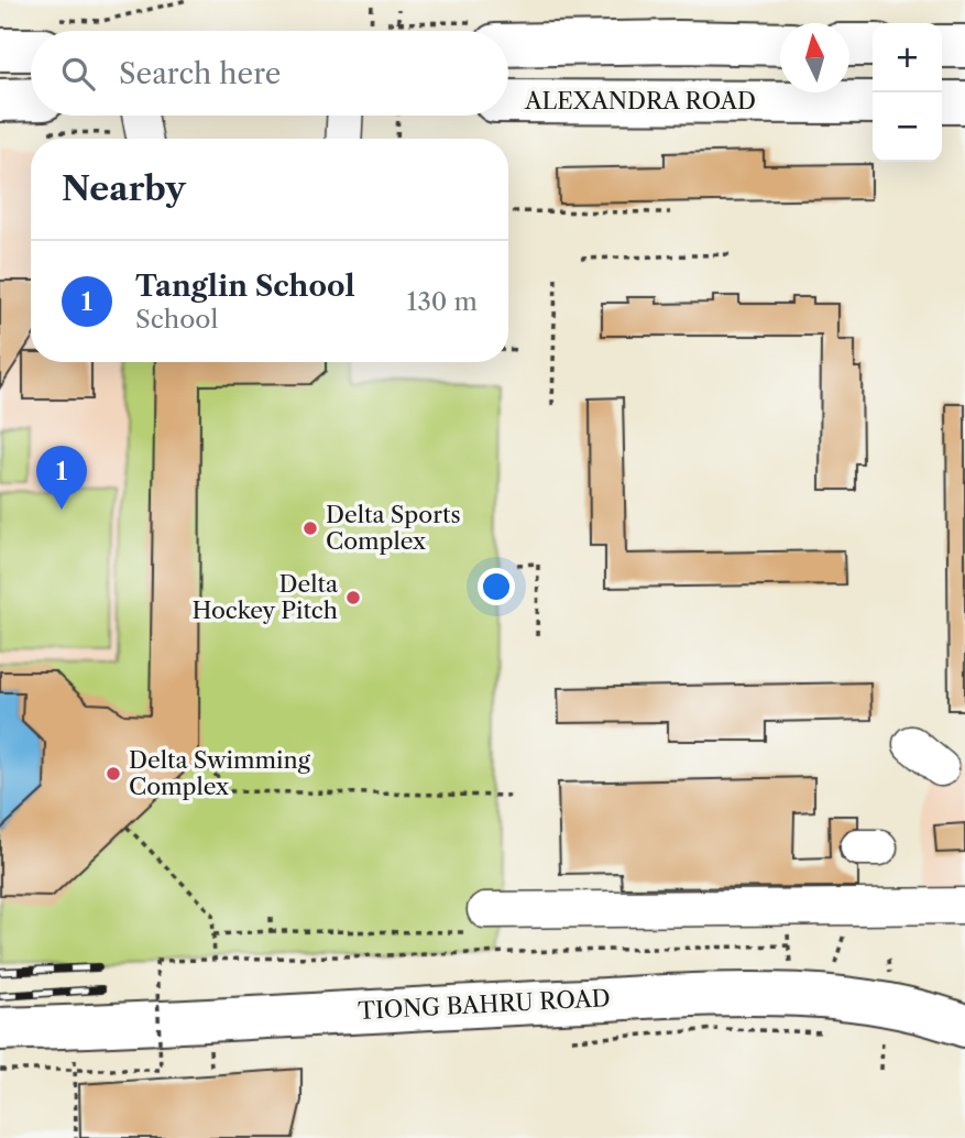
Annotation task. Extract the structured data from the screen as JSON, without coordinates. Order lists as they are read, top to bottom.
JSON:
{
  "streets": {
    "main road": ["ALEXANDRA ROAD", "TIONG BAHRU ROAD"]
  },
  "places": ["Delta Sports Complex", "Delta Hockey Pitch", "Delta Swimming Complex"],
  "north": "top",
  "page": {
    "map_buttons": ["+", "−"],
    "search": "Search here",
    "heading": "Nearby",
    "list": [
      {
        "mark": "1",
        "name": "Tanglin School",
        "note": "School",
        "value": "130 m"
      }
    ],
    "pins": "1"
  }
}
